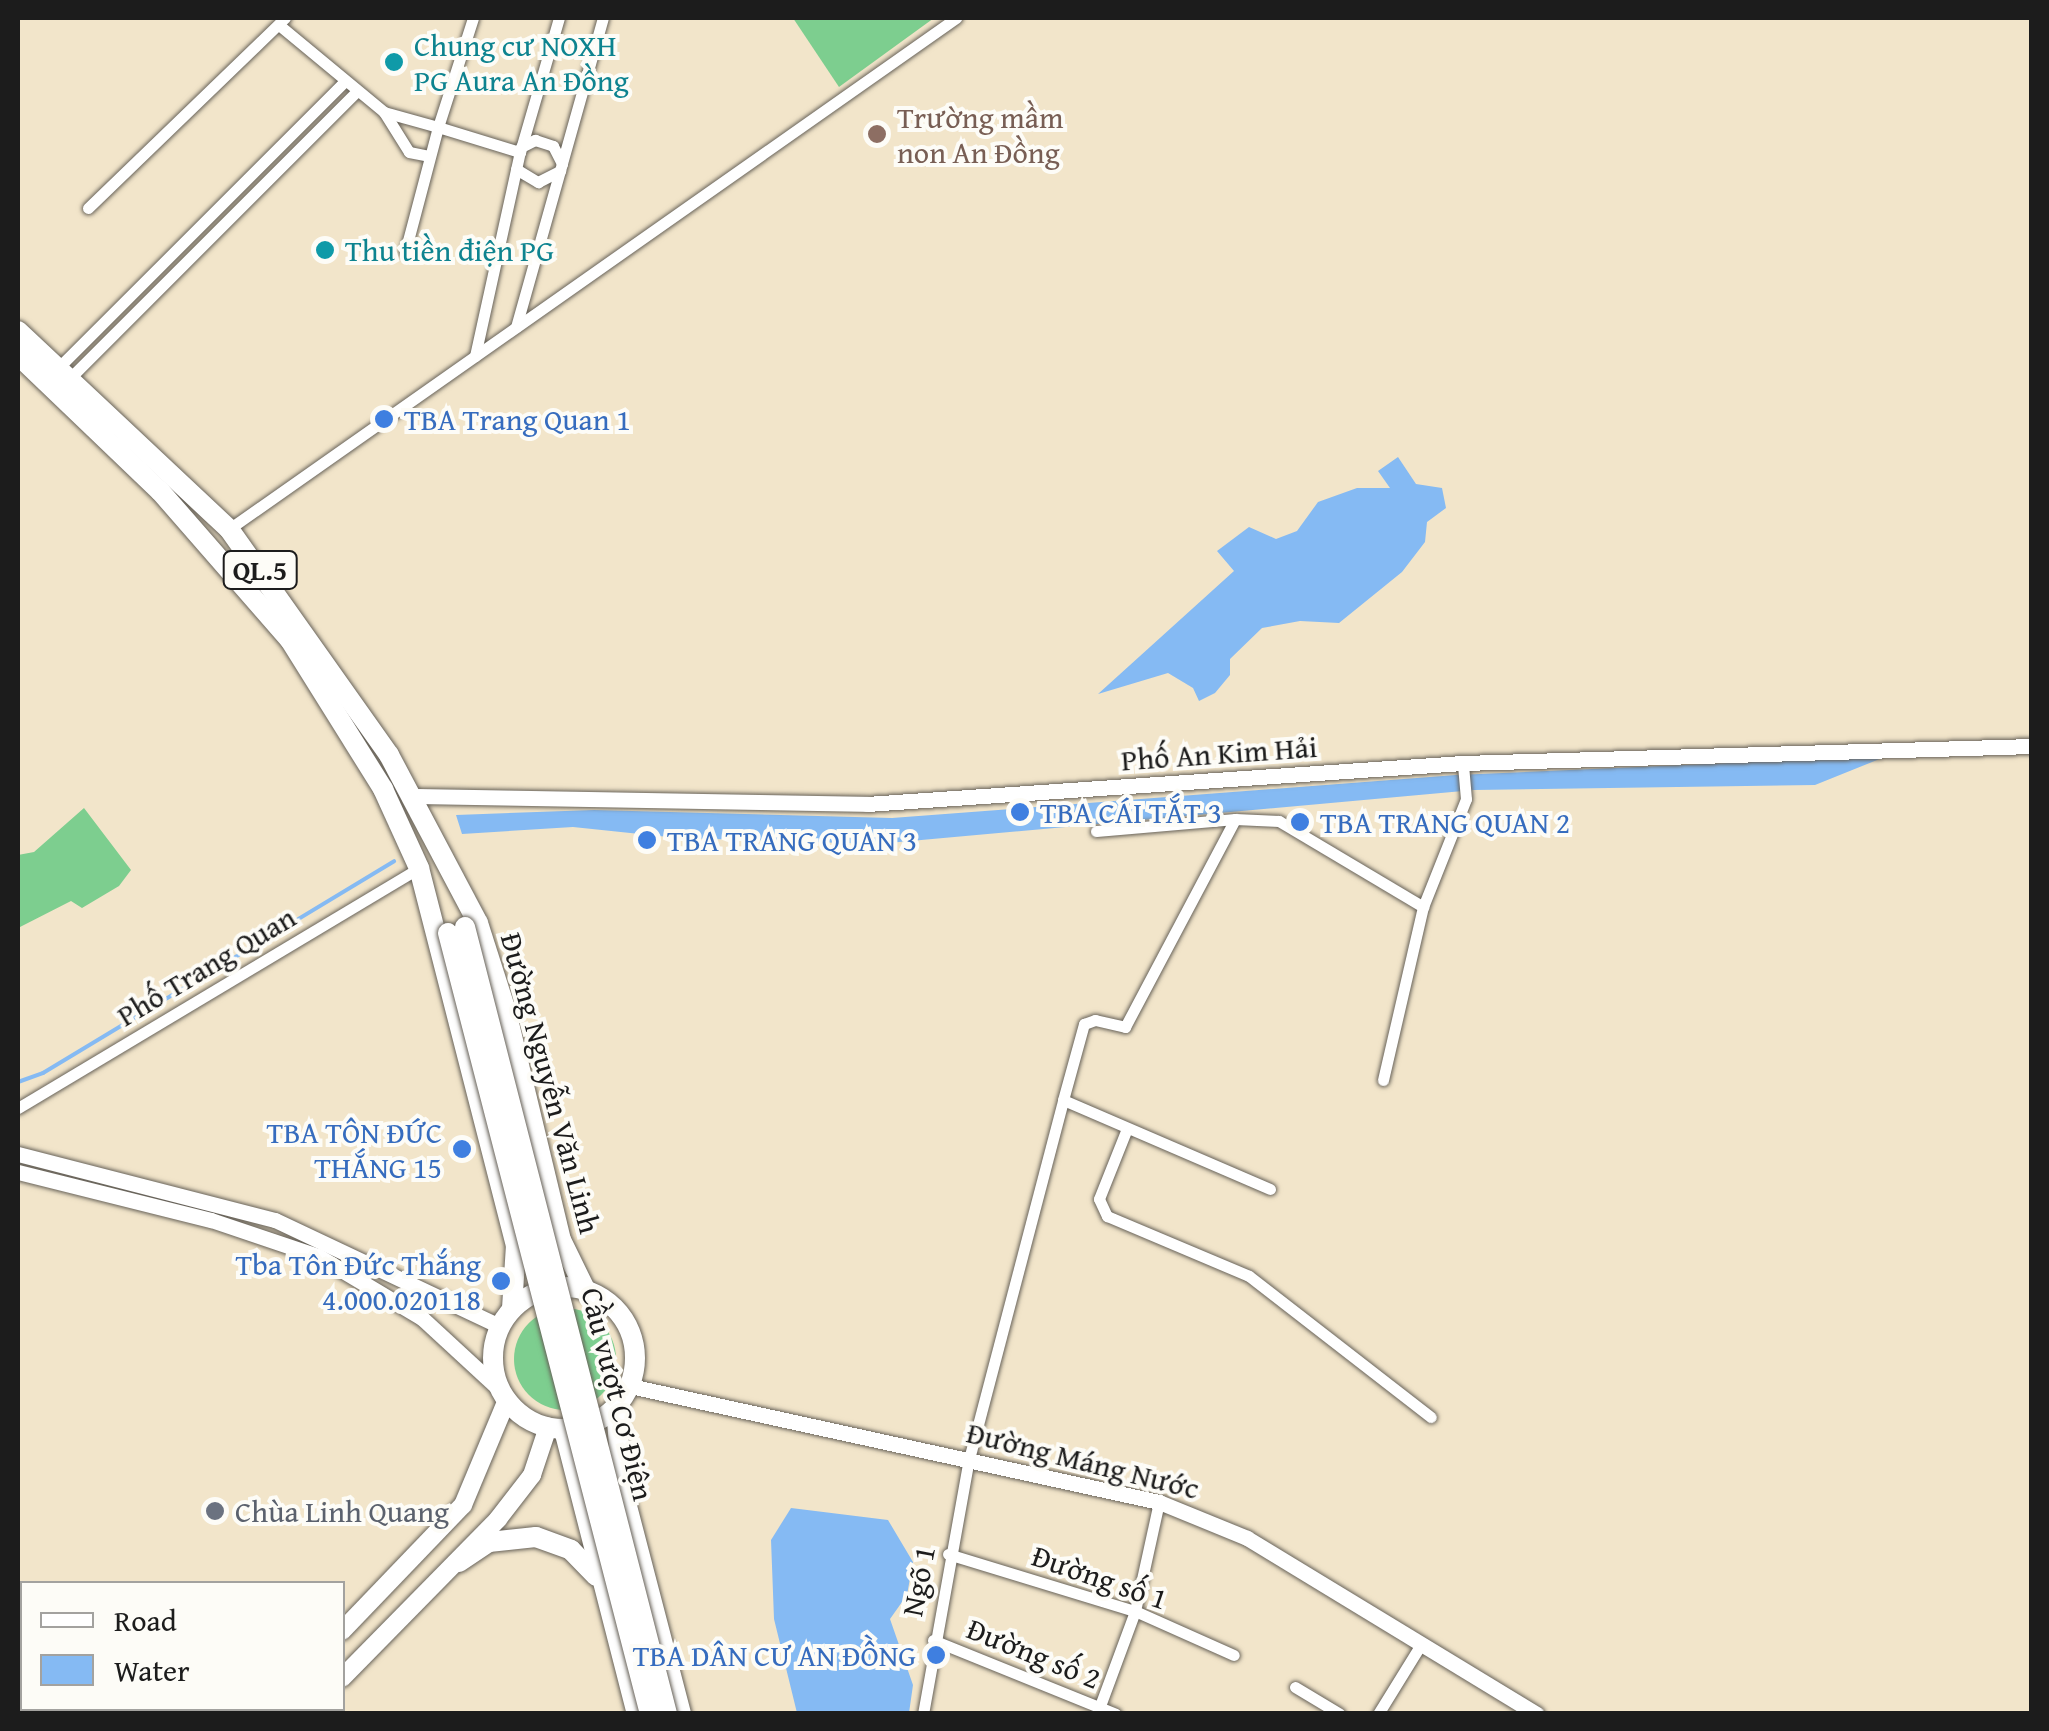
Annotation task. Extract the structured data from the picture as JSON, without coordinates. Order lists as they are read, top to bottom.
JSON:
{
  "streets": {
    "highway": ["QL.5", "Đường Nguyễn Văn Linh", "Cầu vượt Cơ Điện"],
    "main road": ["Phố An Kim Hải", "Đường Máng Nước"],
    "street": [
      "Phố Trang Quan",
      "Đường số 1",
      "Ngõ 1",
      "Đường số 2"
    ]
  },
  "crossings": [
    ["Phố An Kim Hải", "Đường Nguyễn Văn Linh"],
    ["Phố Trang Quan", "Đường Nguyễn Văn Linh"],
    ["Phố Trang Quan", "Cầu vượt Cơ Điện"],
    ["Đường Nguyễn Văn Linh", "Cầu vượt Cơ Điện"],
    ["Đường Nguyễn Văn Linh", "Đường Máng Nước"],
    ["Đường Máng Nước", "Ngõ 1"],
    ["Đường số 1", "Ngõ 1"],
    ["Ngõ 1", "Đường số 2"]
  ],
  "places": [
    "Chung cư NOXH PG Aura An Đồng",
    "Trường mầm non An Đồng",
    "Thu tiền điện PG",
    "TBA Trang Quan 1",
    "TBA CÁI TẮT 3",
    "TBA TRANG QUAN 2",
    "TBA TRANG QUAN 3",
    "TBA TÔN ĐỨC THẮNG 15",
    "Tba Tôn Đức Thắng 4.000.020118",
    "Chùa Linh Quang",
    "TBA DÂN CƯ AN ĐỒNG"
  ],
  "legend": ["Road", "Water"]
}
